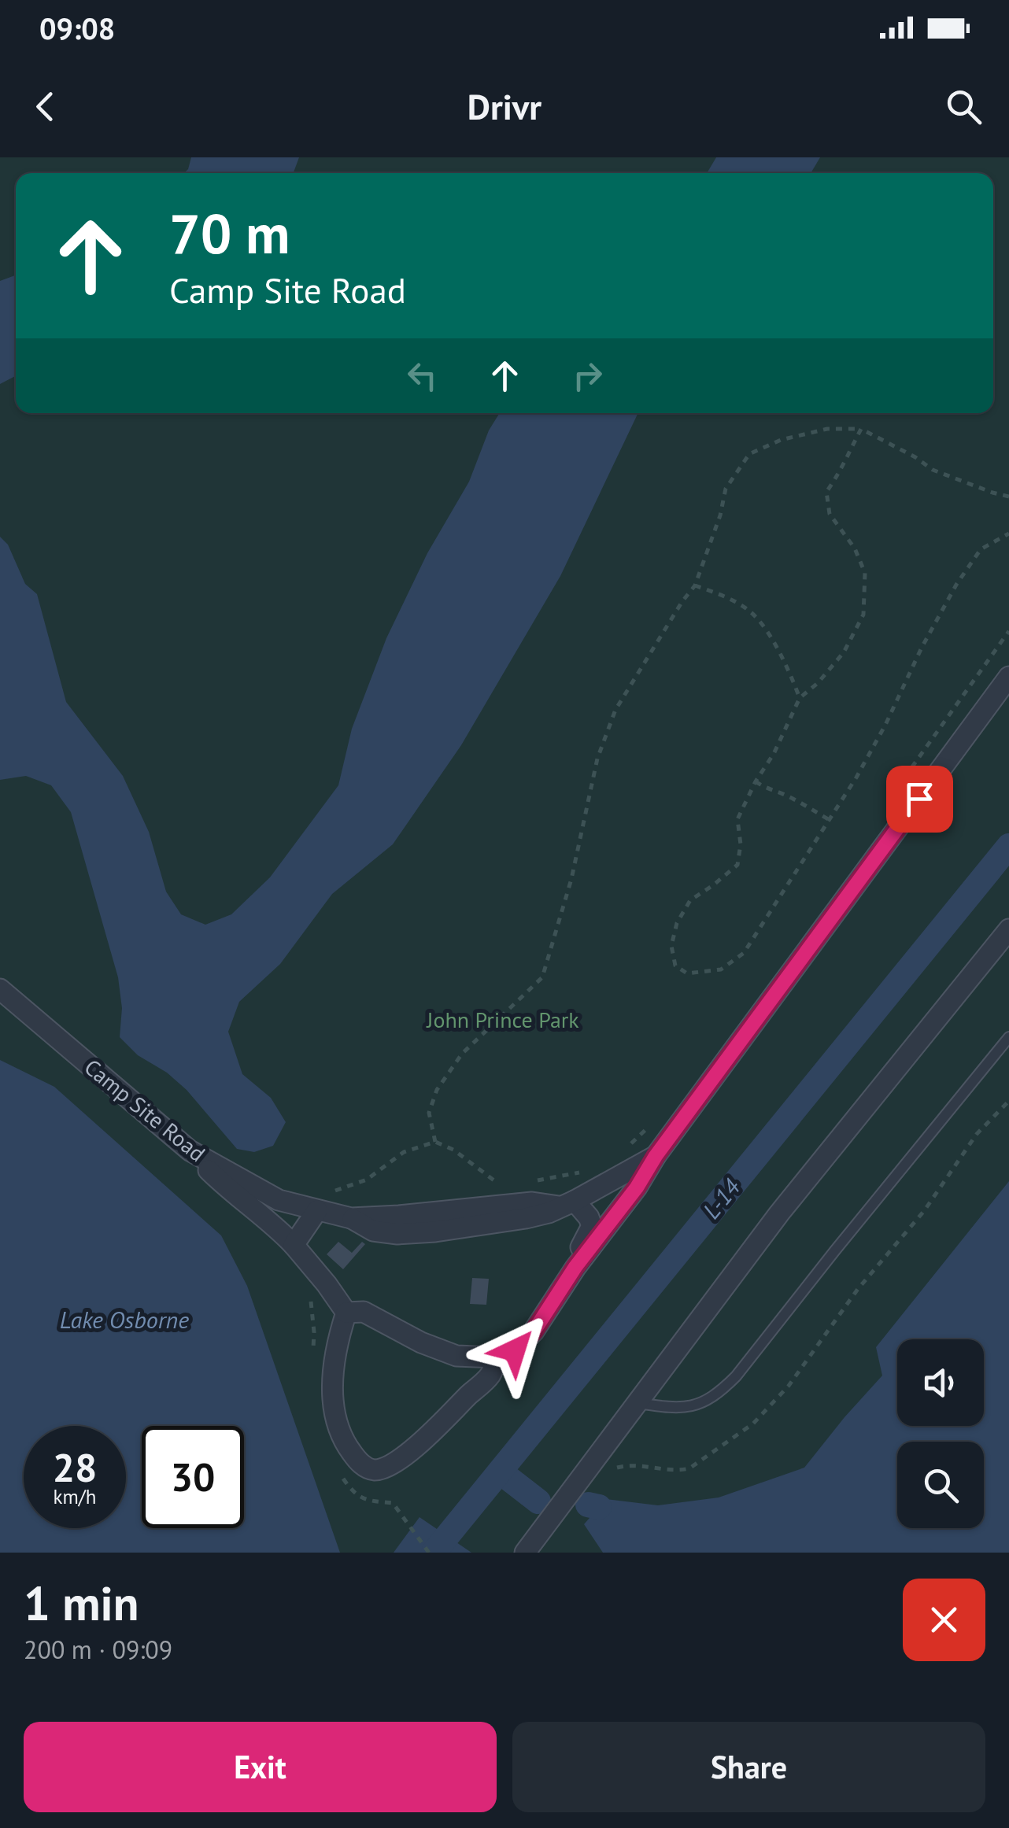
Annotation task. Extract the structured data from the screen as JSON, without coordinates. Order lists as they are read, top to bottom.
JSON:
{
  "streets": {
    "street": ["Camp Site Road"]
  },
  "water": ["L-14", "Lake Osborne"],
  "parks": ["John Prince Park"],
  "page": {
    "status": "09:08",
    "header": "Drivr",
    "turn": ["70 m", "Camp Site Road"],
    "speed": "28 km/h",
    "limit": "30",
    "heading": ["1 min", "200 m · 09:09"],
    "buttons": ["Exit", "Share"]
  }
}
